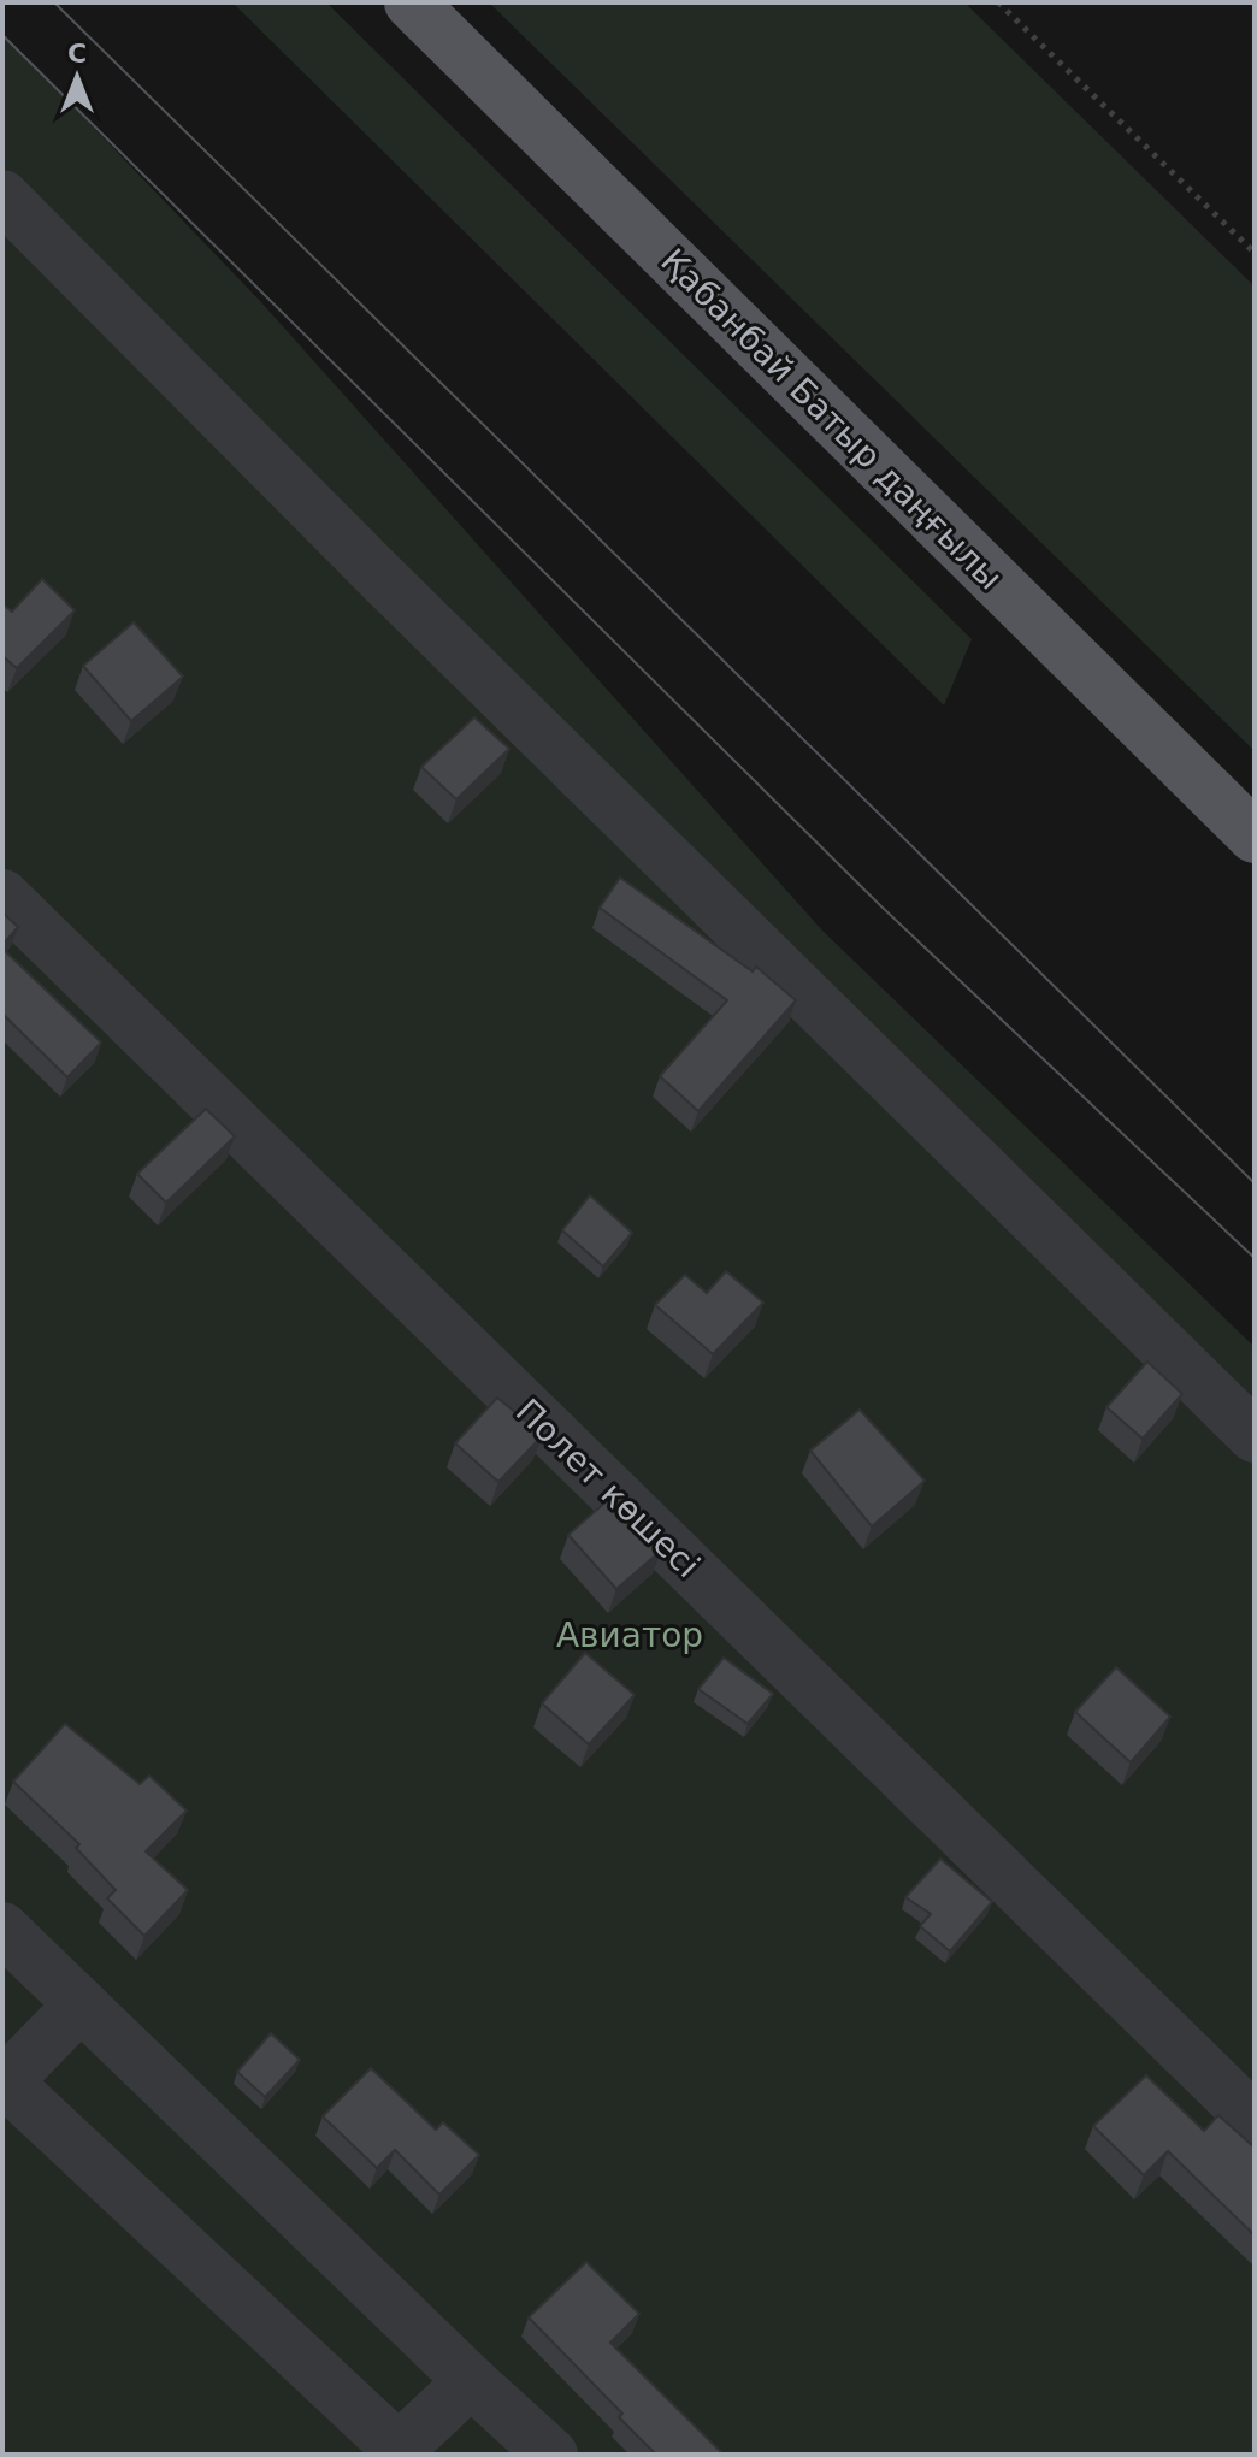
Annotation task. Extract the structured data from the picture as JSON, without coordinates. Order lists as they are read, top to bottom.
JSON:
{
  "streets": {
    "main road": ["Қабанбай Батыр даңғылы"],
    "street": ["Полет көшесі"]
  },
  "parks": ["Авиатор"],
  "north": "top"
}
